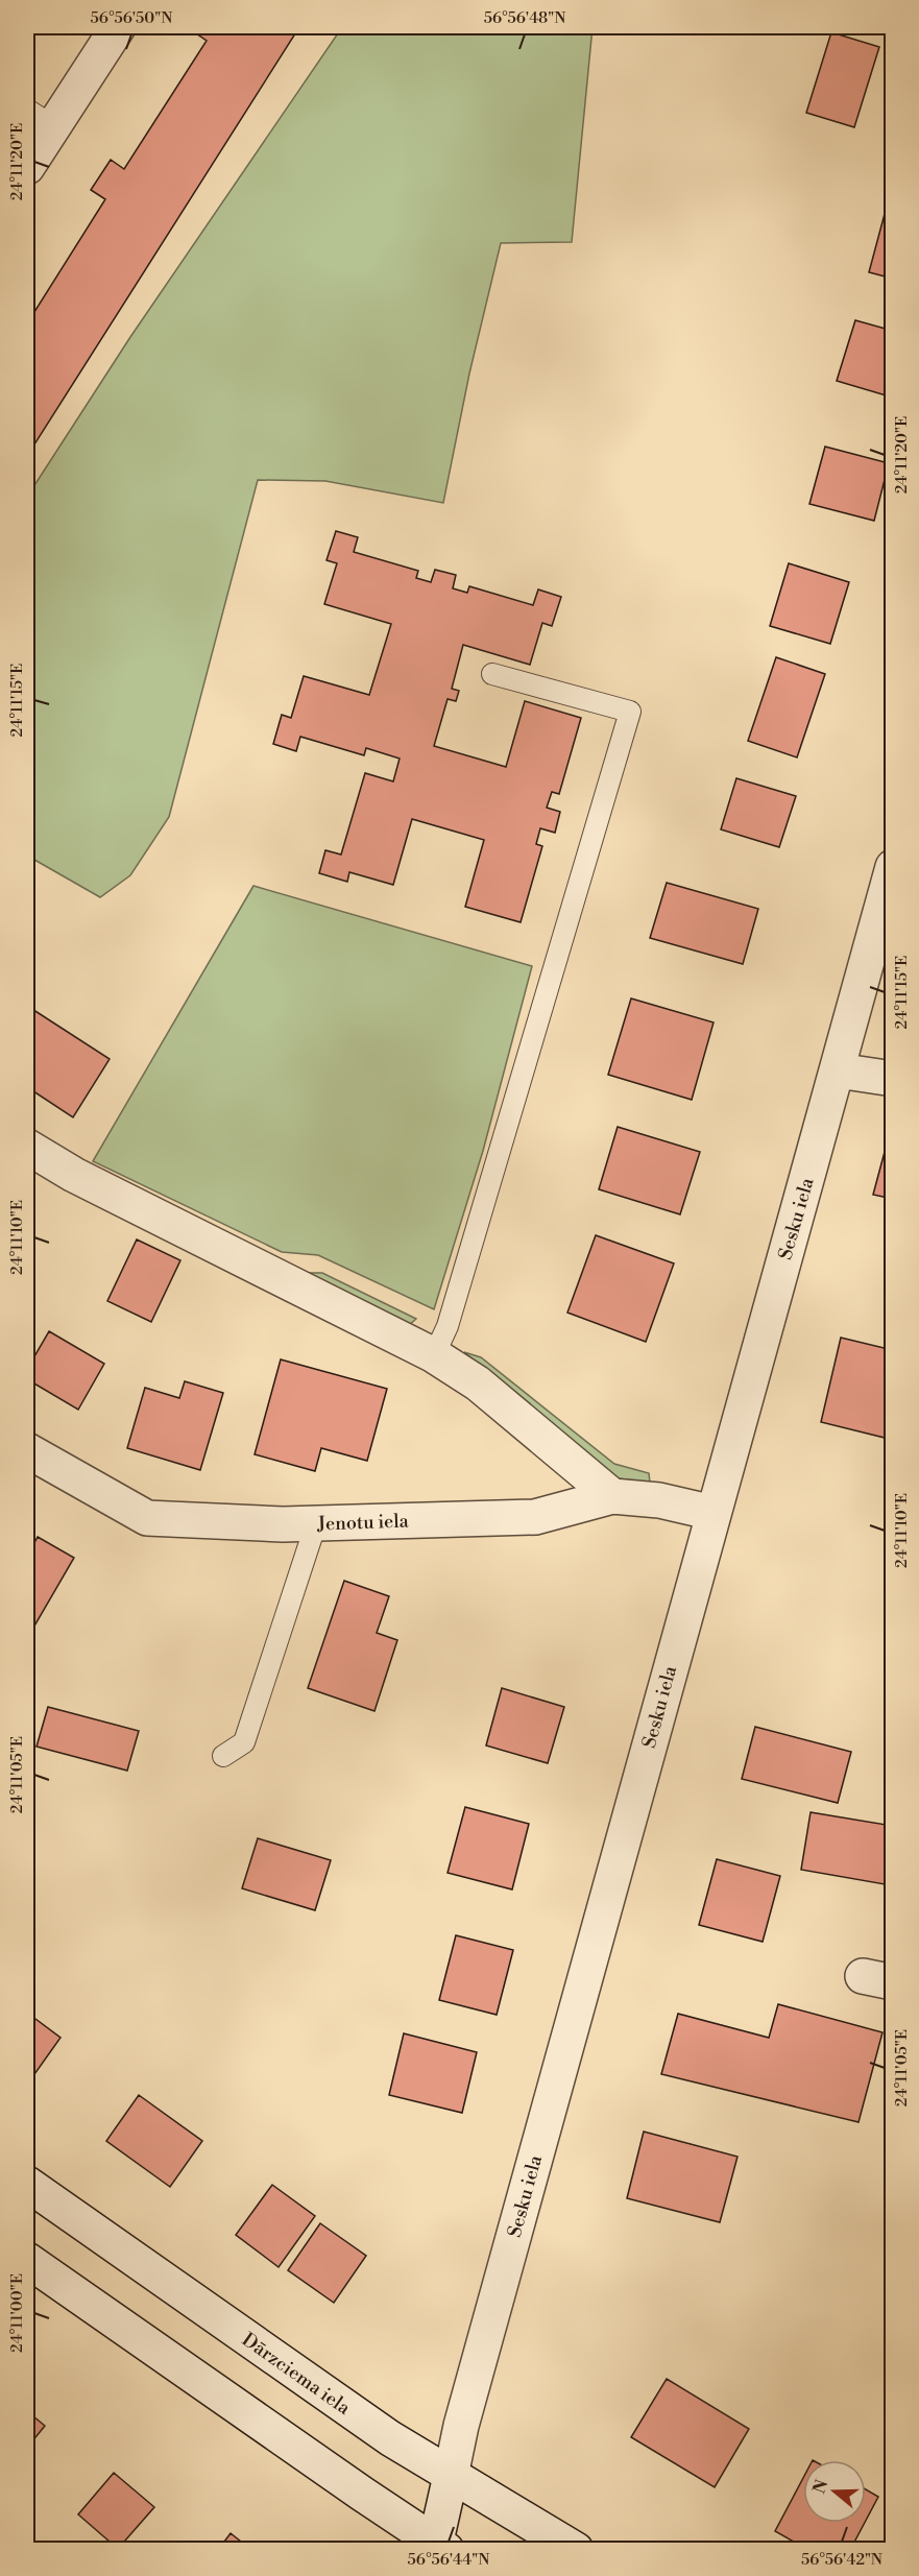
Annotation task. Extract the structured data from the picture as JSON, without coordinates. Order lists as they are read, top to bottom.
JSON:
{
  "streets": {
    "street": ["Sesku iela", "Jenotu iela", "Dārzciema iela"]
  },
  "crossings": [
    ["Sesku iela", "Jenotu iela"],
    ["Sesku iela", "Dārzciema iela"]
  ],
  "north": "left",
  "coordinates": [
    "56°56'50\"N",
    "56°56'48\"N",
    "24°11'20\"E",
    "24°11'15\"E",
    "24°11'10\"E",
    "24°11'05\"E",
    "24°11'00\"E",
    "56°56'44\"N",
    "56°56'42\"N"
  ]
}
